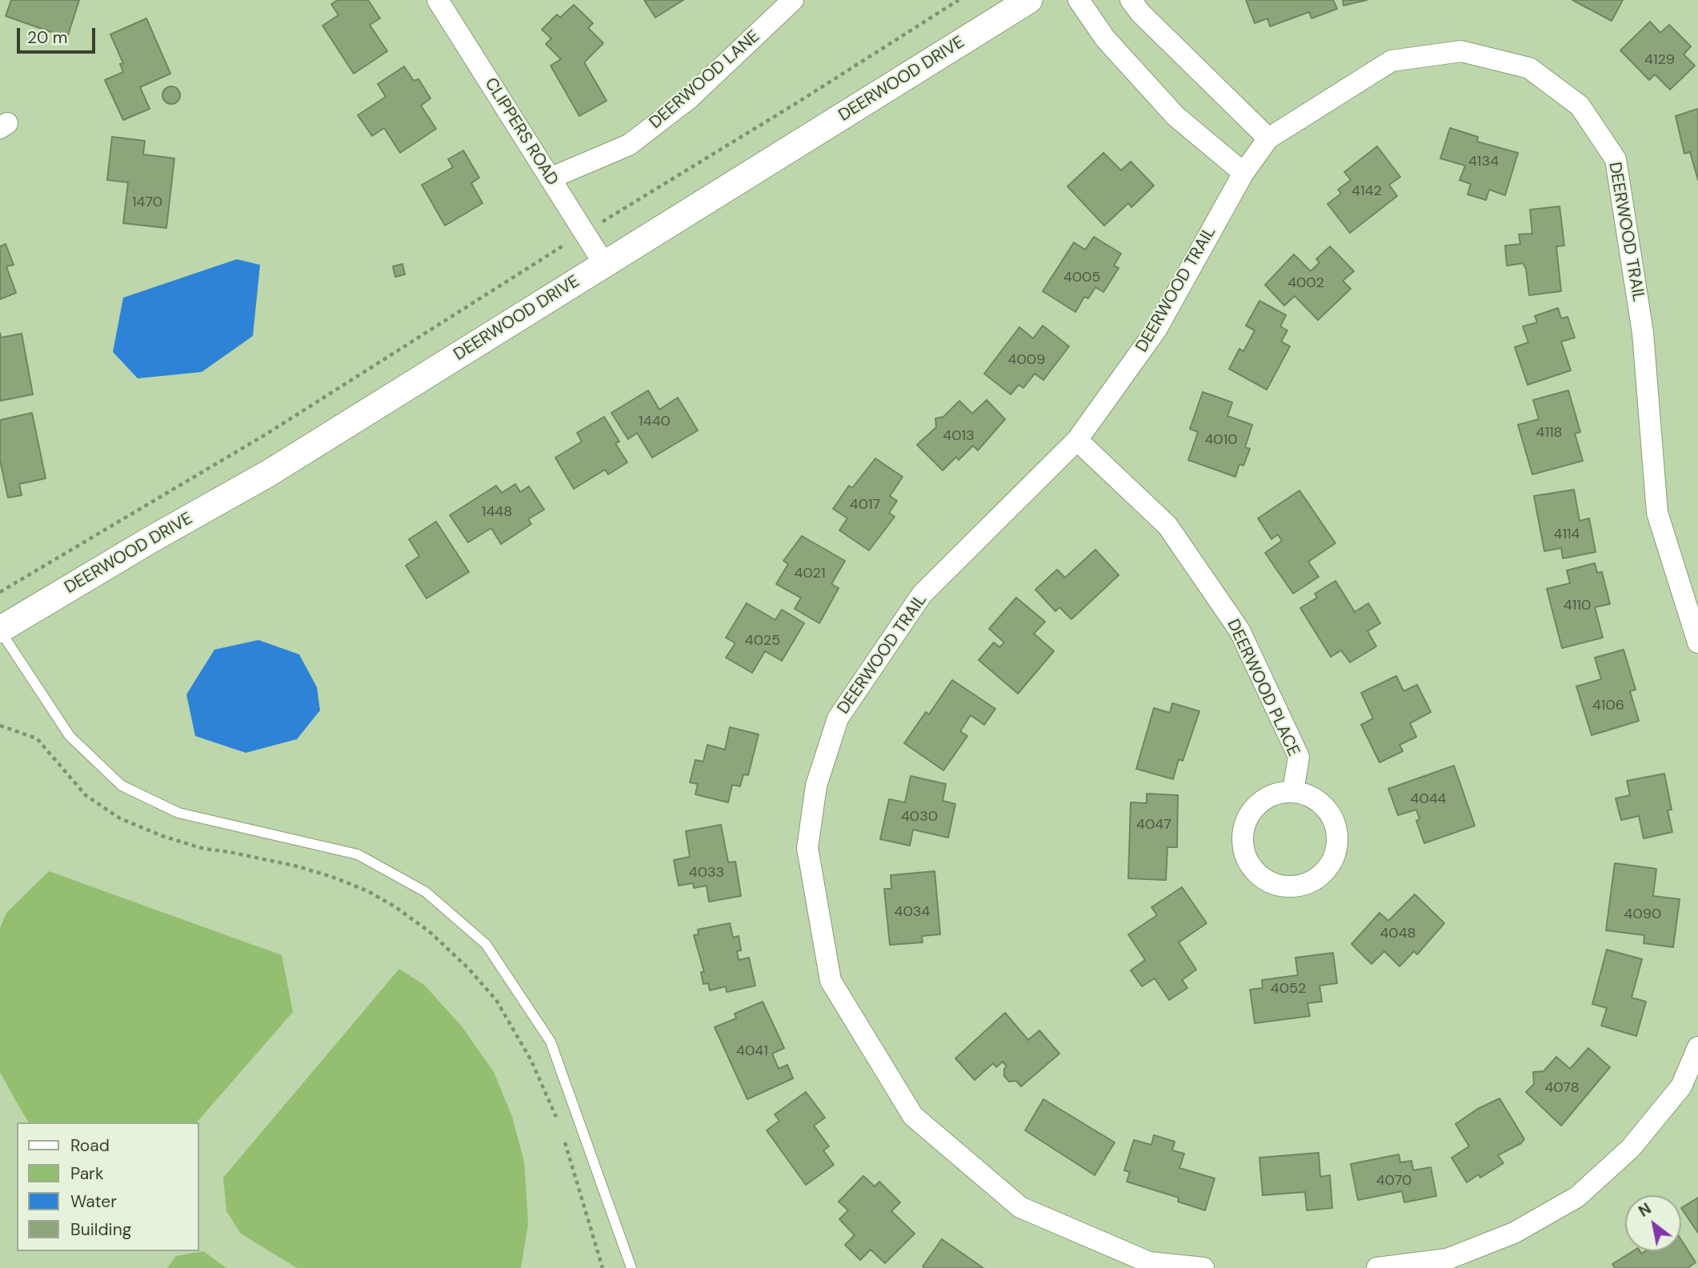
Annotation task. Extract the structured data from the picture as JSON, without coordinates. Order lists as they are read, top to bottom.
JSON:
{
  "streets": {
    "street": [
      "DEERWOOD DRIVE",
      "DEERWOOD LANE",
      "CLIPPERS ROAD",
      "DEERWOOD TRAIL",
      "DEERWOOD PLACE"
    ]
  },
  "crossings": [
    ["DEERWOOD DRIVE", "CLIPPERS ROAD"],
    ["DEERWOOD LANE", "CLIPPERS ROAD"],
    ["DEERWOOD TRAIL", "DEERWOOD PLACE"]
  ],
  "house_numbers": [
    "4129",
    "4134",
    "4142",
    "1470",
    "4005",
    "4002",
    "4009",
    "1440",
    "4118",
    "4013",
    "4010",
    "4017",
    "1448",
    "4114",
    "4021",
    "4110",
    "4025",
    "4106",
    "4044",
    "4030",
    "4047",
    "4033",
    "4034",
    "4090",
    "4048",
    "4052",
    "4041",
    "4078",
    "4070"
  ],
  "legend": [
    "Road",
    "Park",
    "Water",
    "Building"
  ],
  "scale_bar": "20 m",
  "north": "top left"
}
